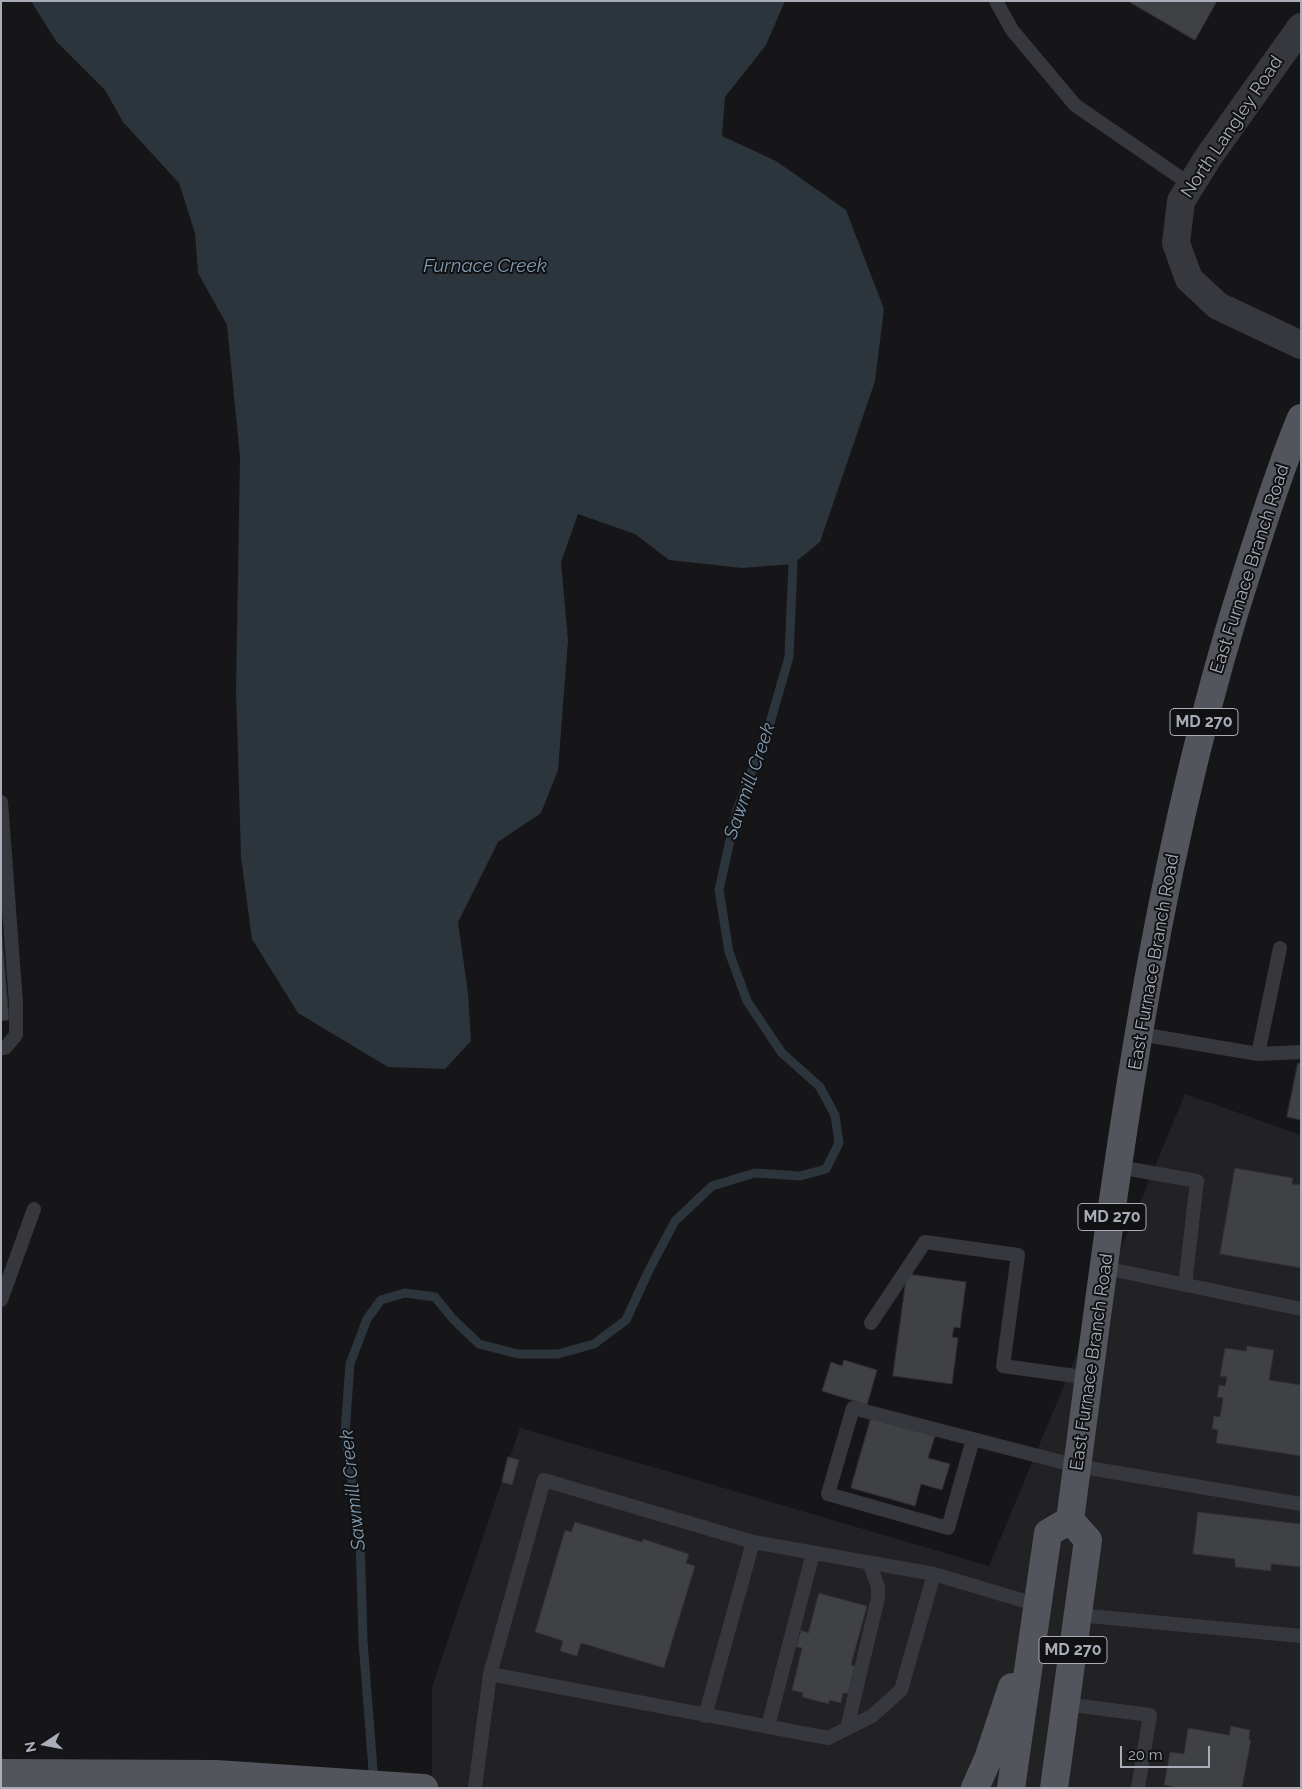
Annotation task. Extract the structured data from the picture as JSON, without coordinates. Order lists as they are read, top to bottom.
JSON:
{
  "streets": {
    "main road": ["East Furnace Branch Road", "MD 270"],
    "street": ["North Langley Road"]
  },
  "crossings": [
    ["East Furnace Branch Road", "MD 270"]
  ],
  "water": ["Furnace Creek", "Sawmill Creek"],
  "scale_bar": "20 m",
  "north": "left"
}
